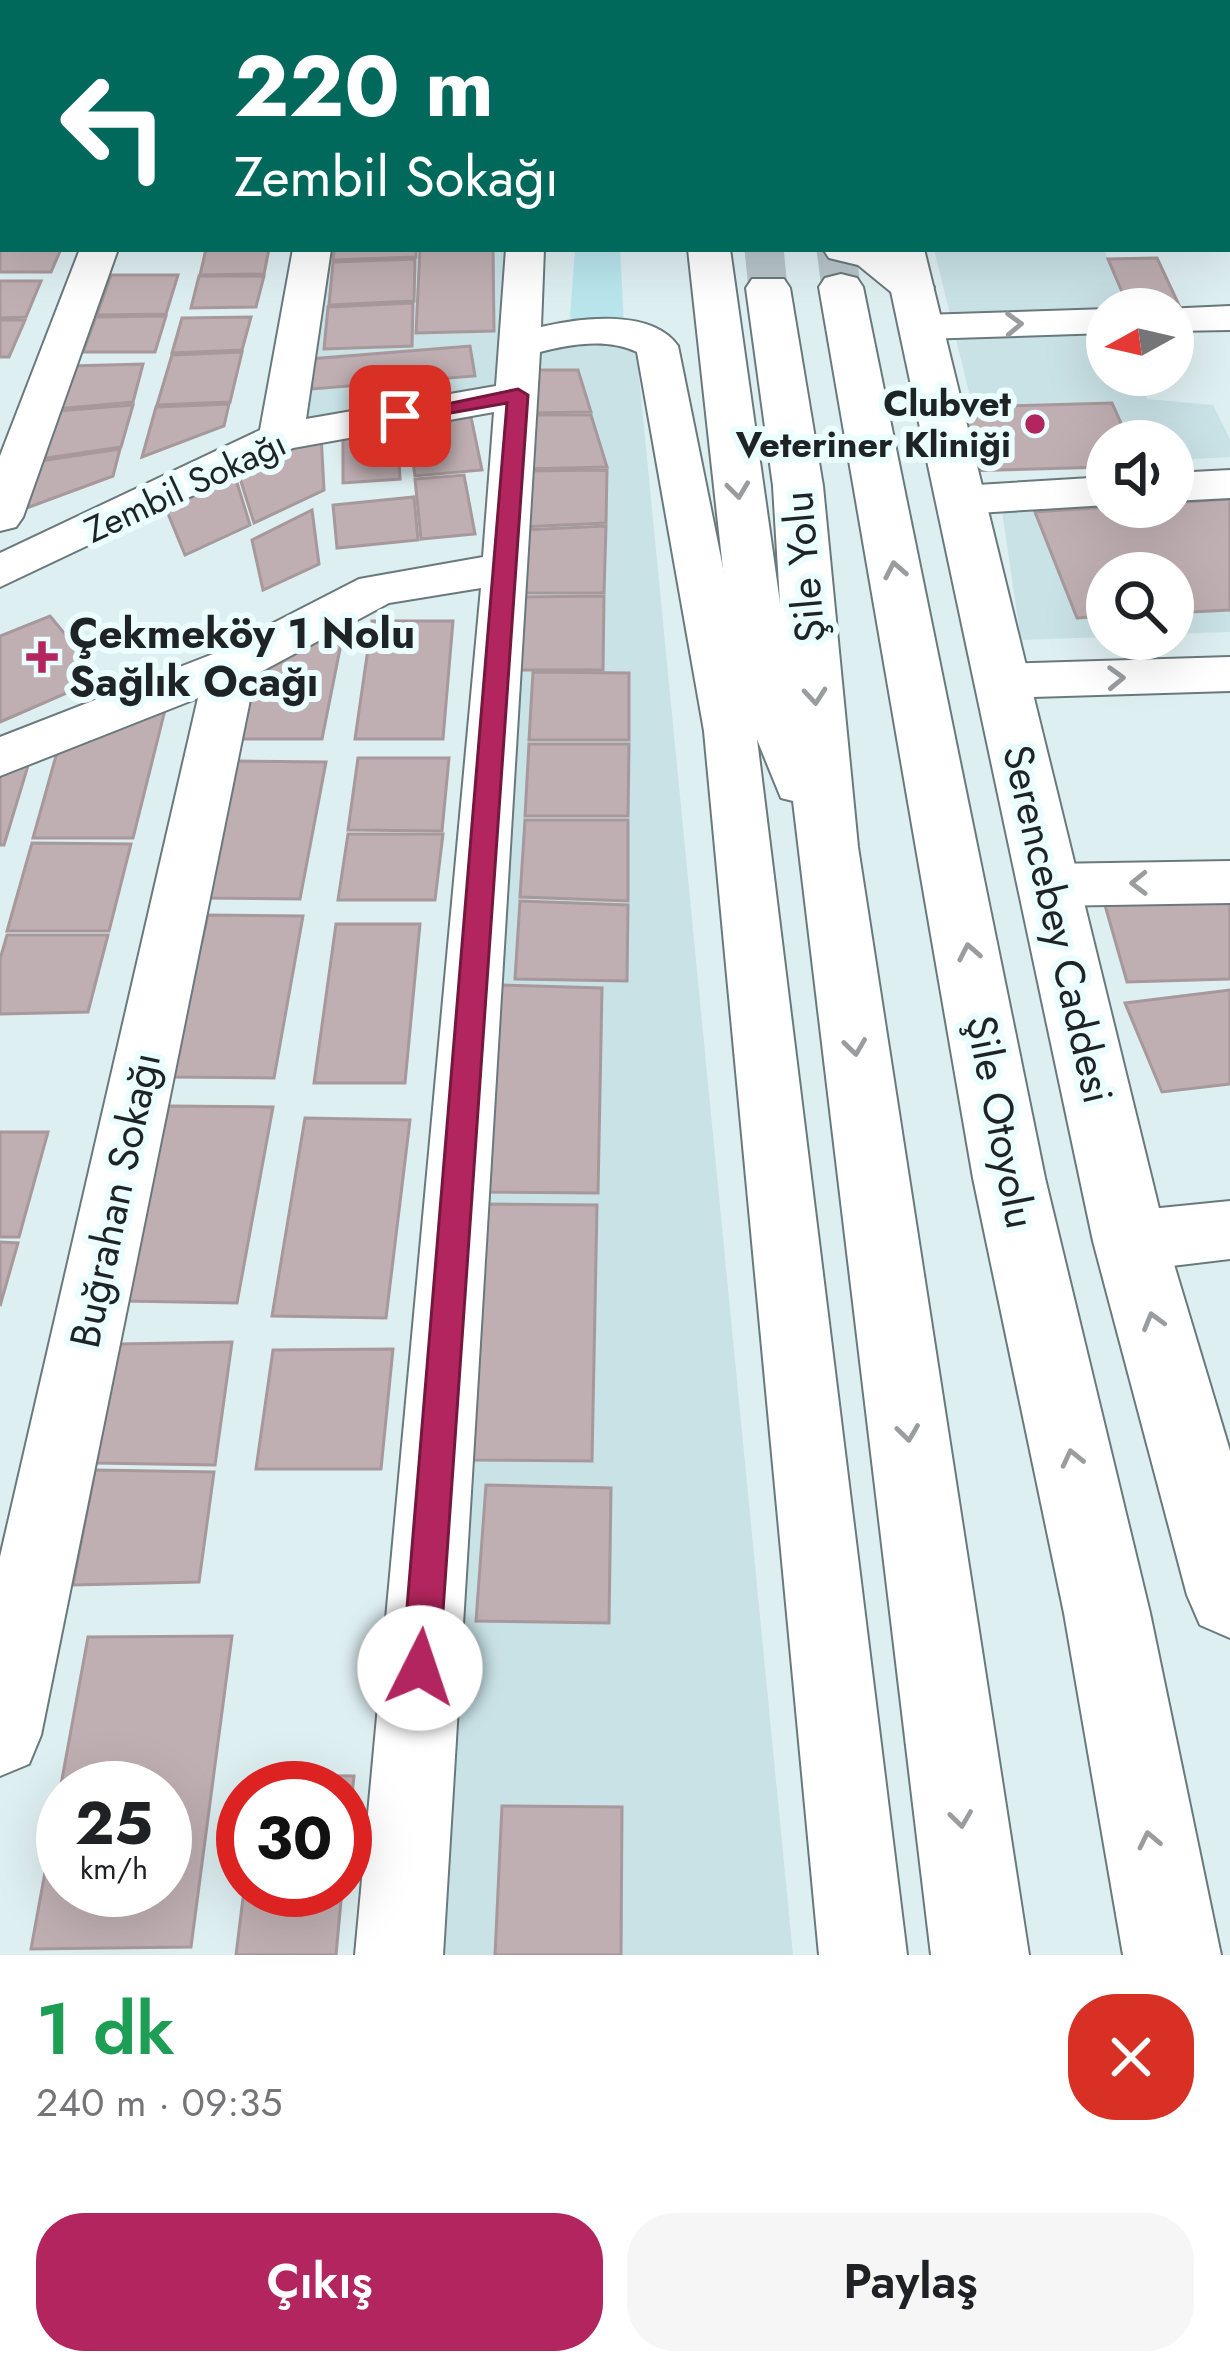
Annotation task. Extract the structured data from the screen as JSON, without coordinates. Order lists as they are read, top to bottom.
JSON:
{
  "streets": {
    "main road": ["Şile Yolu", "Serencebey Caddesi", "Şile Otoyolu"],
    "street": ["Zembil Sokağı", "Buğrahan Sokağı"]
  },
  "places": {
    "other": ["Clubvet Veteriner Kliniği"],
    "health": ["Çekmeköy 1 Nolu Sağlık Ocağı"]
  },
  "north": "left",
  "page": {
    "turn": ["220 m", "Zembil Sokağı"],
    "speed": "25 km/h",
    "limit": "30",
    "heading": ["1 dk", "240 m · 09:35"],
    "buttons": ["Çıkış", "Paylaş"]
  }
}
